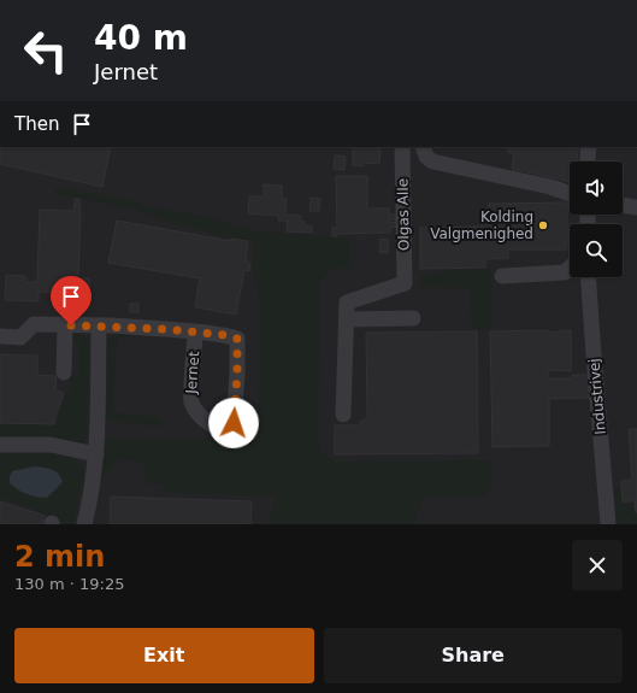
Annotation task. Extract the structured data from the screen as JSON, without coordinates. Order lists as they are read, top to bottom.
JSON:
{
  "streets": {
    "street": ["Olgas Alle", "Jernet", "Industrivej"]
  },
  "places": ["Kolding Valgmenighed"],
  "page": {
    "turn": ["40 m", "Jernet"],
    "then": "Then",
    "heading": ["2 min", "130 m · 19:25"],
    "buttons": ["Exit", "Share"]
  }
}
